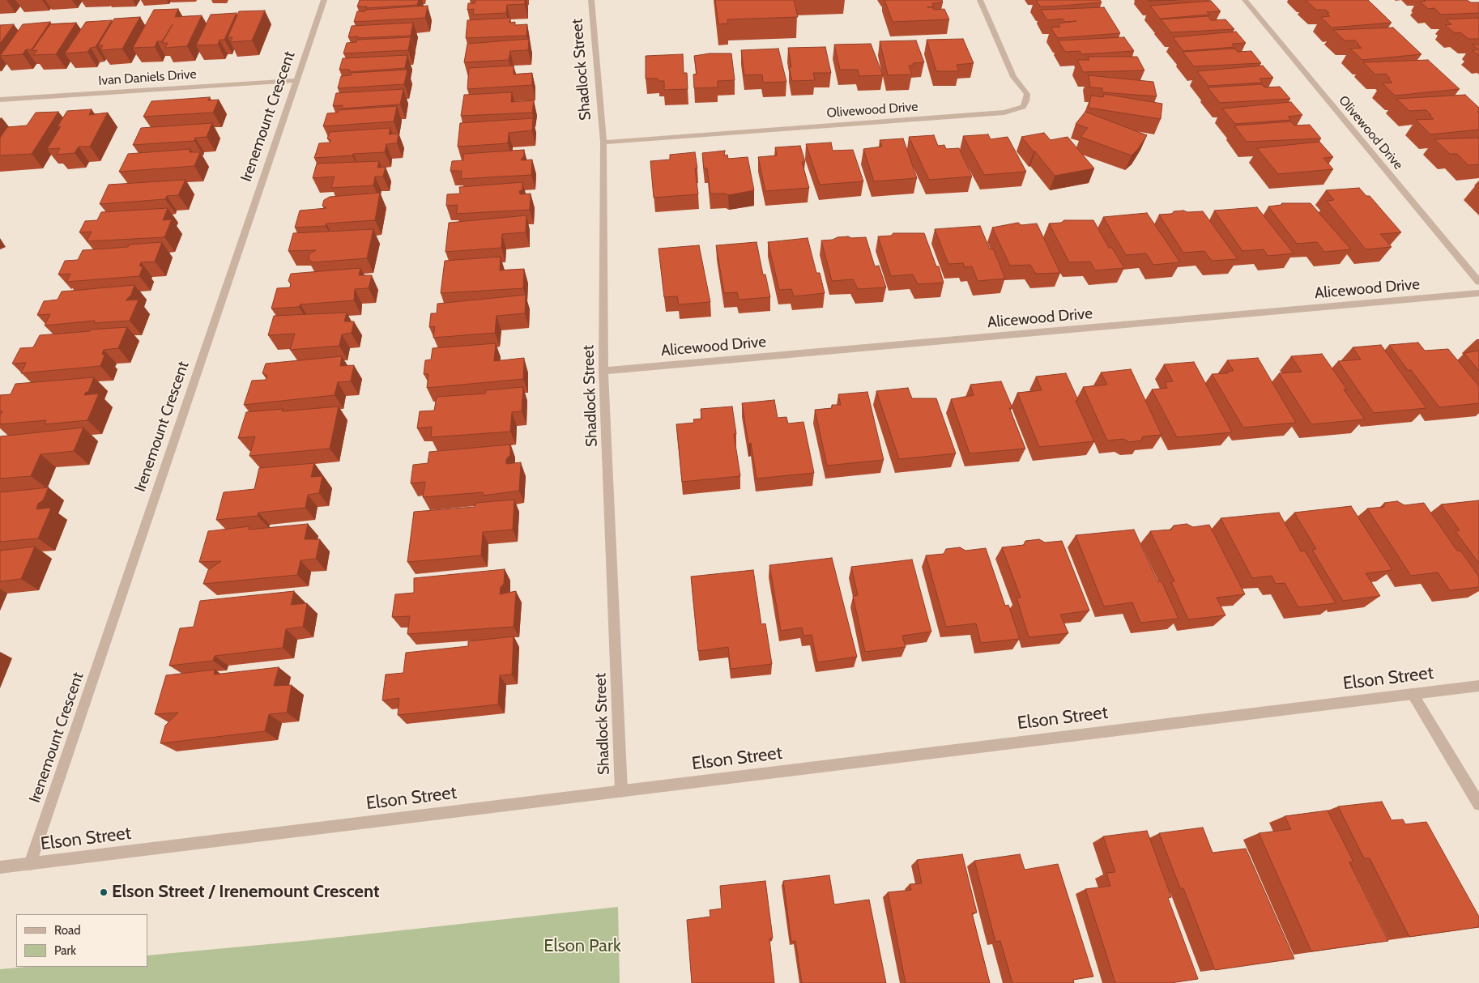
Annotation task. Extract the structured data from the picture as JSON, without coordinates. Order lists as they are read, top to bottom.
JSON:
{
  "streets": {
    "street": [
      "Shadlock Street",
      "Ivan Daniels Drive",
      "Olivewood Drive",
      "Irenemount Crescent",
      "Alicewood Drive",
      "Elson Street"
    ]
  },
  "crossings": [
    ["Shadlock Street", "Olivewood Drive"],
    ["Shadlock Street", "Alicewood Drive"],
    ["Shadlock Street", "Elson Street"],
    ["Ivan Daniels Drive", "Irenemount Crescent"],
    ["Irenemount Crescent", "Elson Street"]
  ],
  "parks": ["Elson Park"],
  "places": ["Elson Street / Irenemount Crescent"],
  "legend": ["Road", "Park"]
}
